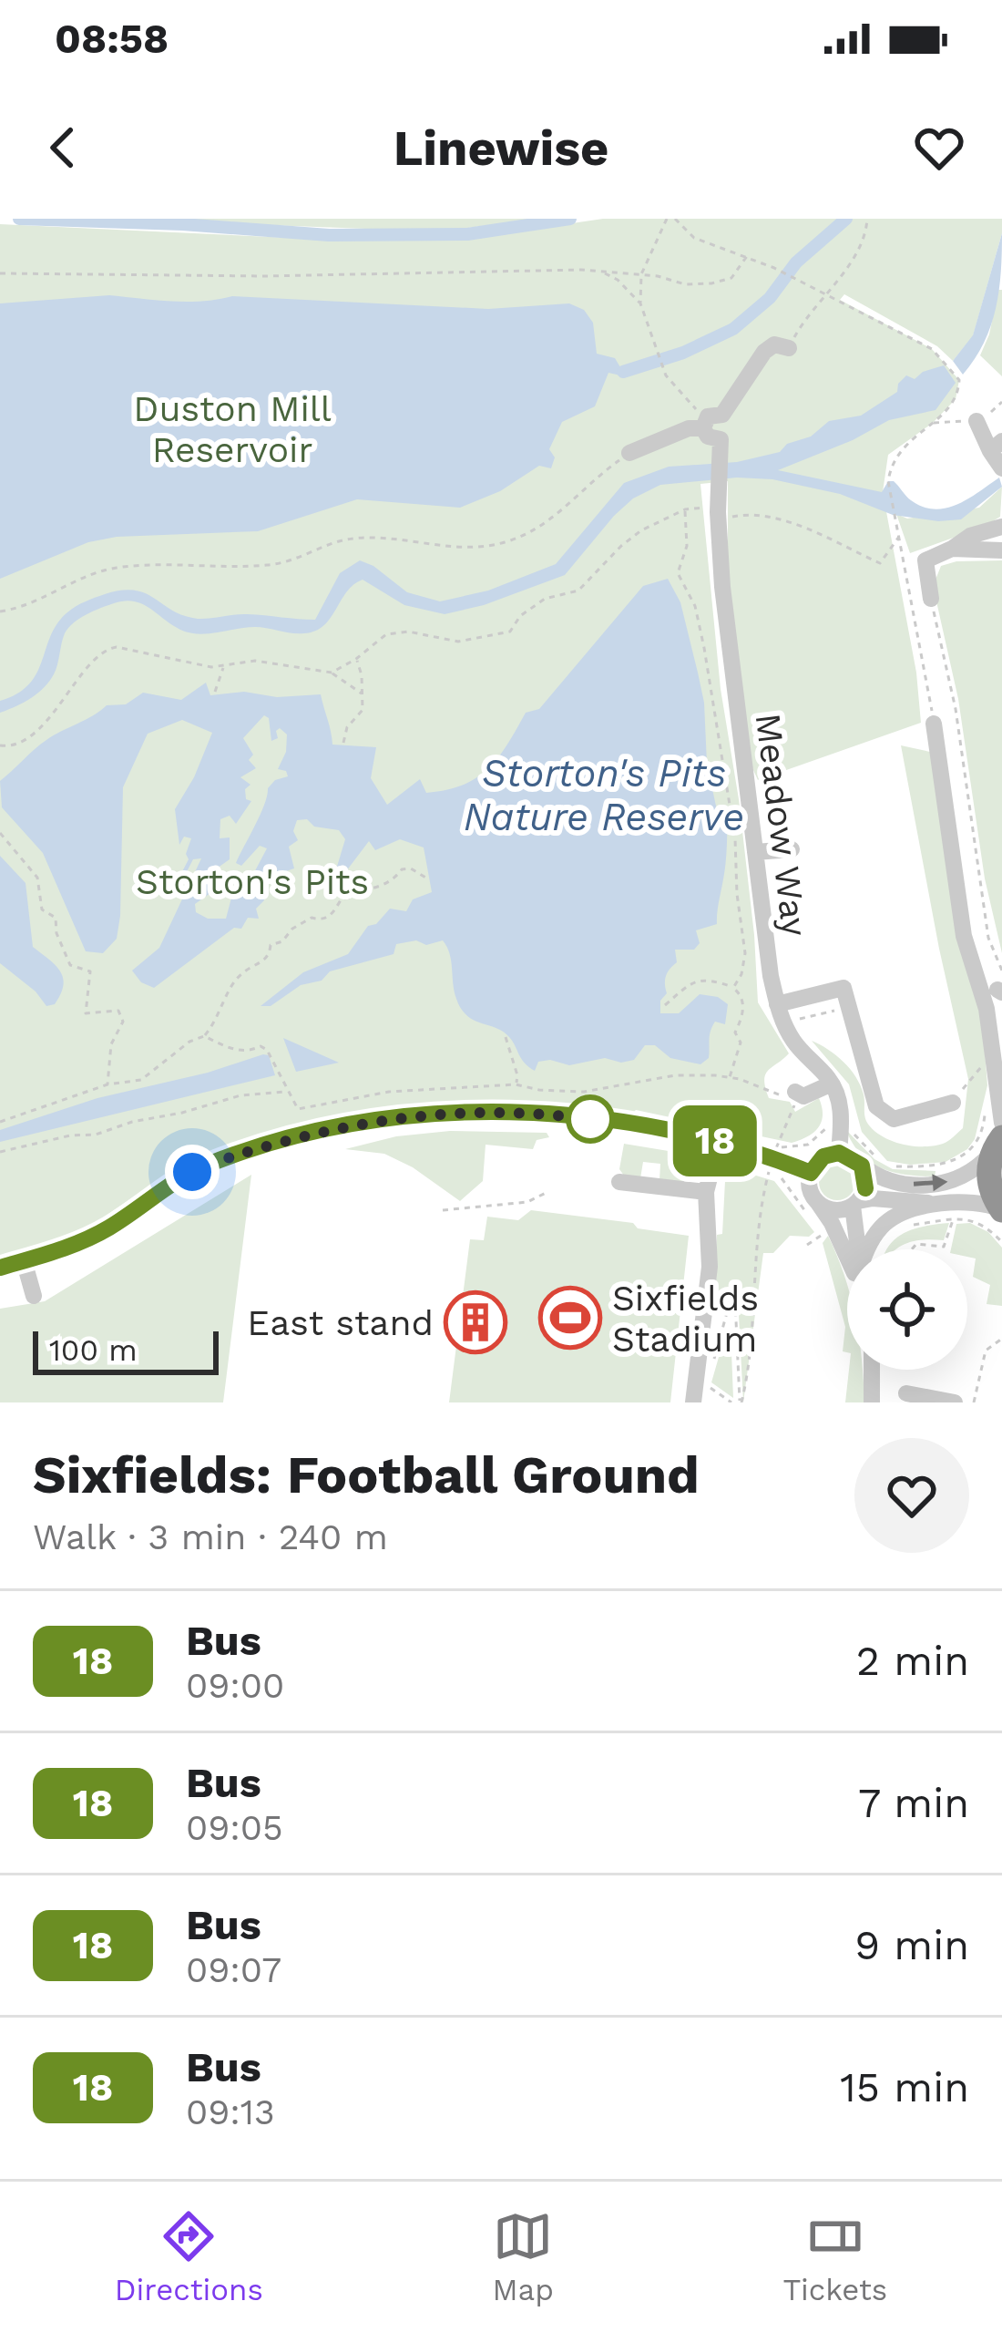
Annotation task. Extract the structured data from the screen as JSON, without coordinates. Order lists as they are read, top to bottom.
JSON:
{
  "streets": {
    "street": ["Meadow Way"]
  },
  "water": ["Storton's Pits Nature Reserve"],
  "parks": ["Duston Mill Reservoir", "Storton's Pits"],
  "places": {
    "sports": ["Sixfields Stadium"],
    "building": ["East stand"]
  },
  "lines": ["bus line 18"],
  "scale_bar": "100 m",
  "page": {
    "status": "08:58",
    "header": "Linewise",
    "on_map": "18",
    "scale": "100 m",
    "heading": ["Sixfields: Football Ground", "Walk · 3 min · 240 m"],
    "list": [
      {
        "mark": "18",
        "name": "Bus",
        "note": "09:00",
        "value": "2 min"
      },
      {
        "mark": "18",
        "name": "Bus",
        "note": "09:05",
        "value": "7 min"
      },
      {
        "mark": "18",
        "name": "Bus",
        "note": "09:07",
        "value": "9 min"
      },
      {
        "mark": "18",
        "name": "Bus",
        "note": "09:13",
        "value": "15 min"
      }
    ],
    "tabs": ["Directions", "Map", "Tickets"]
  }
}
